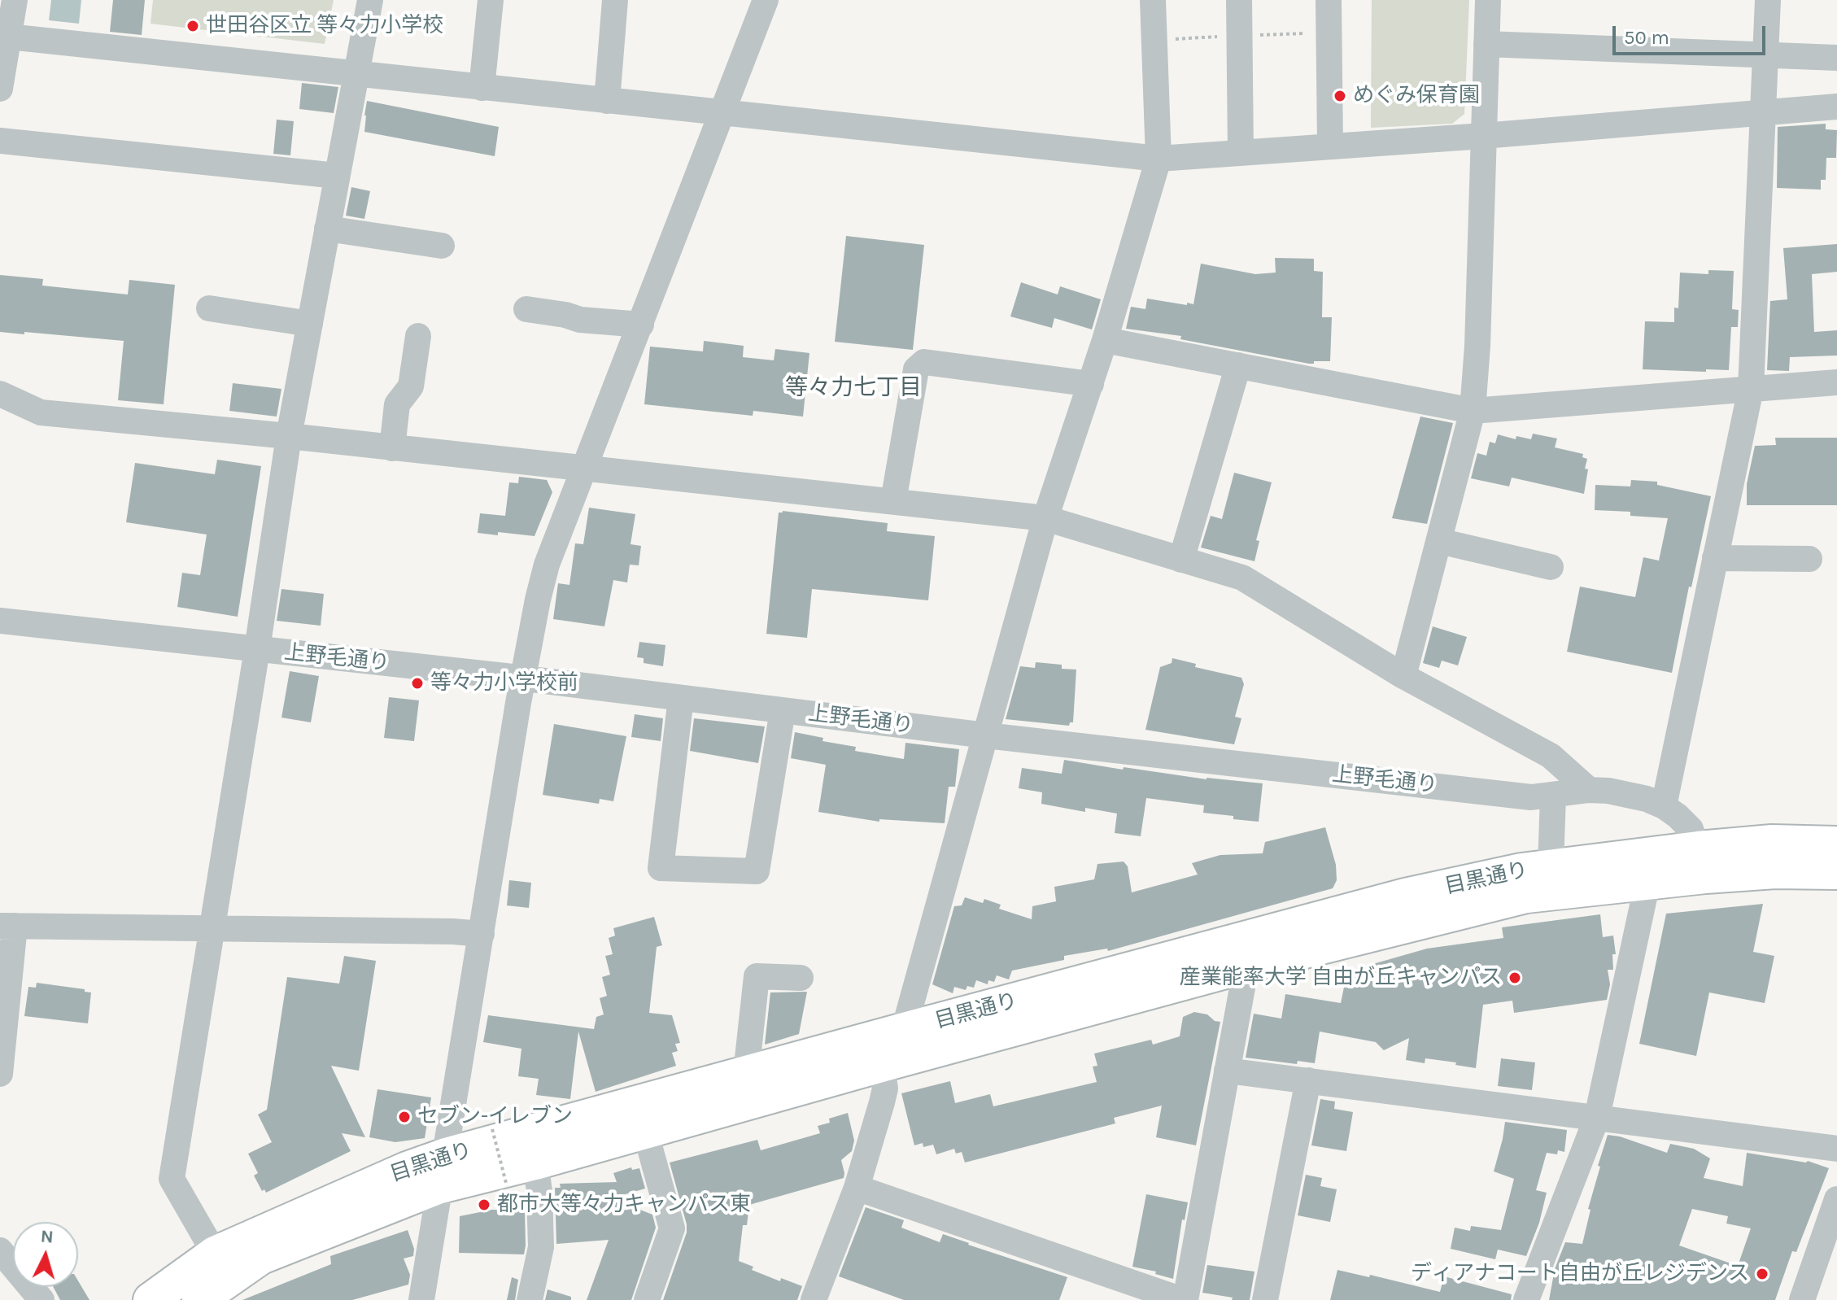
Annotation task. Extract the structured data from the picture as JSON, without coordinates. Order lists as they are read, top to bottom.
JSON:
{
  "streets": {
    "main road": ["目黒通り"],
    "street": ["上野毛通り"]
  },
  "crossings": [
    ["上野毛通り", "目黒通り"]
  ],
  "districts": ["等々力七丁目"],
  "places": [
    "世田谷区立 等々力小学校",
    "めぐみ保育園",
    "等々力小学校前",
    "産業能率大学 自由が丘キャンパス",
    "セブン-イレブン",
    "都市大等々力キャンパス東",
    "ディアナコート自由が丘レジデンス"
  ],
  "scale_bar": "50 m",
  "north": "top"
}
